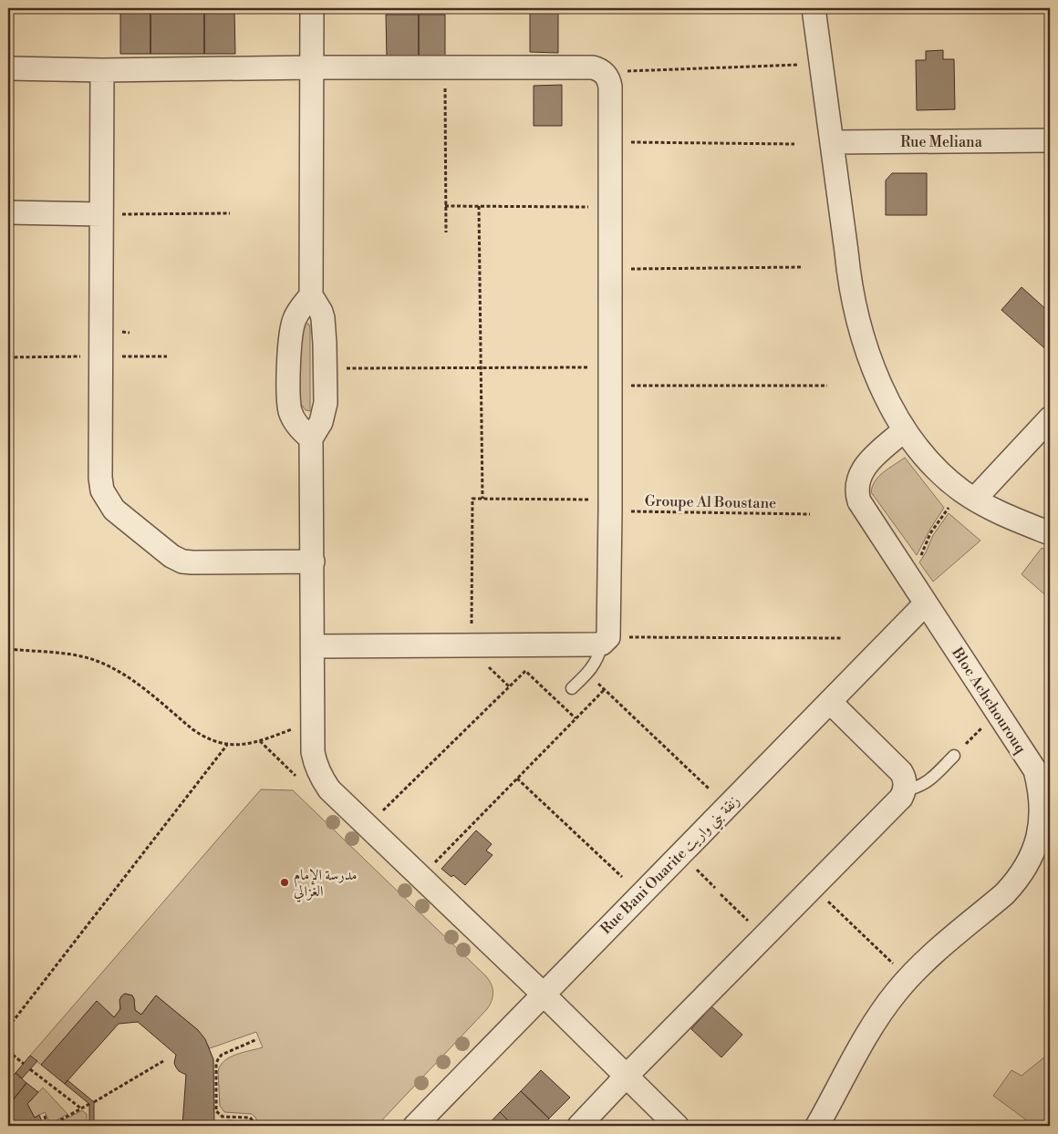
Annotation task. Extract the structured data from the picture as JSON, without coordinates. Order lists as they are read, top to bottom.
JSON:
{
  "streets": {
    "street": ["Rue Meliana", "Bloc Achchourouq", "Rue Bani Ouarite زنقة بني واريت"],
    "path": ["Groupe Al Boustane"]
  },
  "crossings": [
    ["Bloc Achchourouq", "Rue Bani Ouarite زنقة بني واريت"]
  ],
  "places": ["مدرسة الإمام الغزالي"]
}
